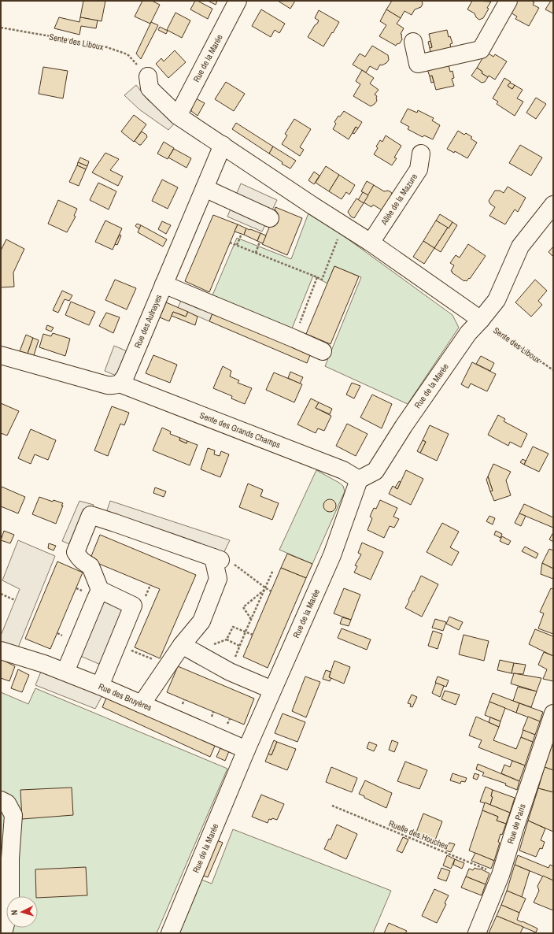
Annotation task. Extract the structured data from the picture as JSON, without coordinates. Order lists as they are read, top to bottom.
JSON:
{
  "streets": {
    "street": [
      "Rue de la Marée",
      "Allée de la Mazure",
      "Rue des Aulnayes",
      "Sente des Grands Champs",
      "Rue des Bruyères",
      "Rue de Paris"
    ],
    "path": ["Sente des Liboux", "Ruelle des Houches"]
  },
  "crossings": [
    ["Sente des Liboux", "Rue de la Marée"],
    ["Rue de la Marée", "Sente des Grands Champs"],
    ["Rue de la Marée", "Rue des Bruyères"],
    ["Rue des Aulnayes", "Sente des Grands Champs"],
    ["Rue de Paris", "Ruelle des Houches"]
  ],
  "north": "left"
}
